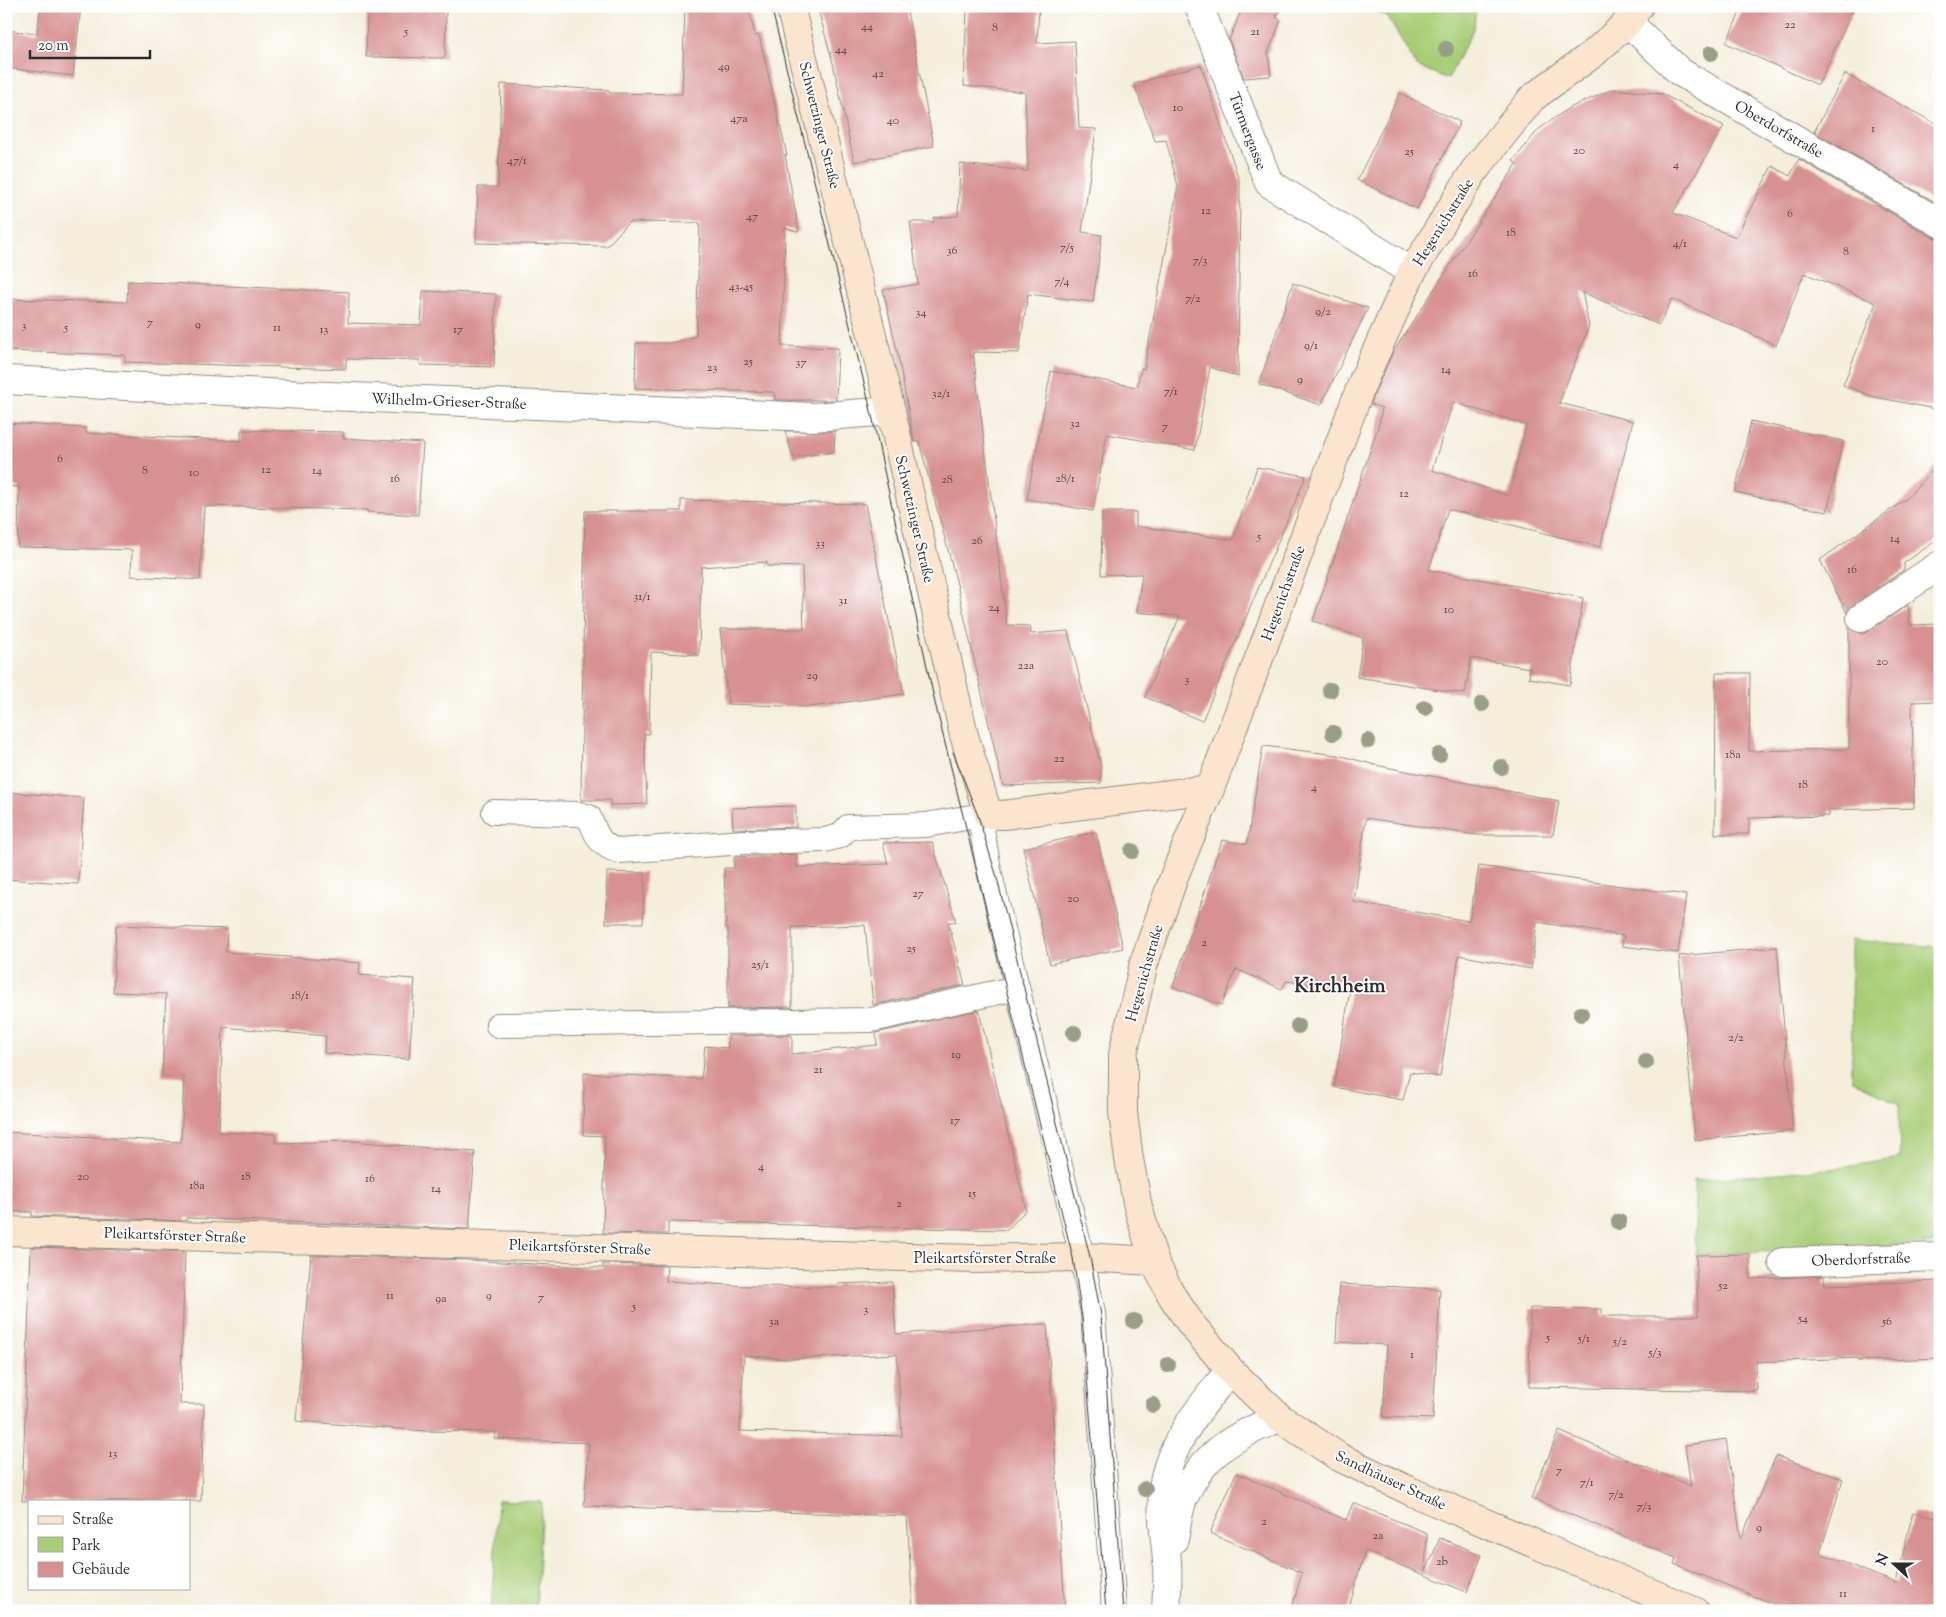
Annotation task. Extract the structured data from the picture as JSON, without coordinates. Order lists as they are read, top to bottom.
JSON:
{
  "streets": {
    "street": [
      "Schwetzinger Straße",
      "Oberdorfstraße",
      "Türmergasse",
      "Hegenichstraße",
      "Wilhelm-Grieser-Straße",
      "Pleikartsförster Straße",
      "Sandhäuser Straße"
    ]
  },
  "crossings": [
    ["Schwetzinger Straße", "Wilhelm-Grieser-Straße"],
    ["Oberdorfstraße", "Hegenichstraße"],
    ["Türmergasse", "Hegenichstraße"],
    ["Hegenichstraße", "Pleikartsförster Straße"],
    ["Hegenichstraße", "Sandhäuser Straße"],
    ["Pleikartsförster Straße", "Sandhäuser Straße"]
  ],
  "districts": ["Kirchheim"],
  "house_numbers": [
    "22",
    "44",
    "8",
    "5",
    "21",
    "44",
    "49",
    "42",
    "10",
    "47a",
    "40",
    "1",
    "20",
    "25",
    "47/1",
    "4",
    "12",
    "6",
    "47",
    "18",
    "4/1",
    "7/5",
    "36",
    "8",
    "7/3",
    "16",
    "7/4",
    "43-45",
    "7/2",
    "9/2",
    "34",
    "7",
    "9",
    "3",
    "5",
    "11",
    "13",
    "17",
    "9/1",
    "25",
    "37",
    "23",
    "14",
    "9",
    "7/1",
    "32/1",
    "32",
    "7",
    "6",
    "12",
    "8",
    "14",
    "10",
    "16",
    "28/1",
    "28",
    "12",
    "5",
    "14",
    "26",
    "33",
    "16",
    "31/1",
    "31",
    "24",
    "10",
    "20",
    "22a",
    "29",
    "3",
    "18a",
    "22",
    "18",
    "4",
    "27",
    "20",
    "2",
    "25",
    "25/1",
    "18/1",
    "2/2",
    "19",
    "21",
    "17",
    "4",
    "20",
    "18",
    "16",
    "18a",
    "14",
    "15",
    "2",
    "52",
    "11",
    "9",
    "7",
    "9a",
    "5",
    "3",
    "54",
    "3a",
    "56",
    "5",
    "5/1",
    "5/2",
    "5/3",
    "1",
    "13",
    "7",
    "7/1",
    "7/2",
    "7/3",
    "2",
    "9",
    "2a",
    "2b",
    "11"
  ],
  "legend": ["Straße", "Park", "Gebäude"],
  "scale_bar": "20 m",
  "north": "left"
}
